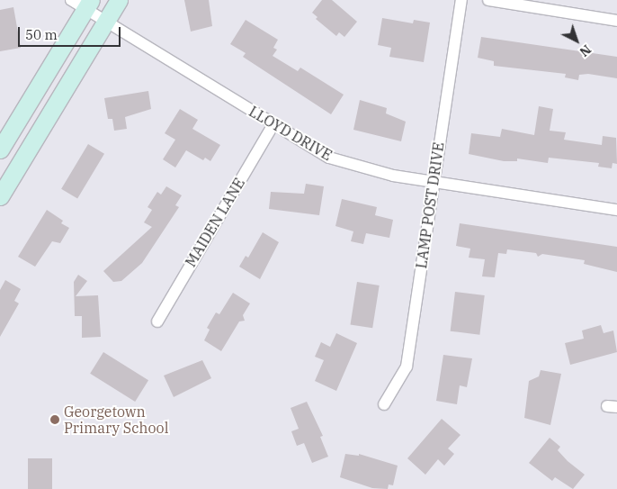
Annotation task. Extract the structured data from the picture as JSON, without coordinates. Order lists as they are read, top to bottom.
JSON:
{
  "streets": {
    "street": ["LLOYD DRIVE", "LAMP POST DRIVE", "MAIDEN LANE"]
  },
  "crossings": [
    ["LLOYD DRIVE", "LAMP POST DRIVE"],
    ["LLOYD DRIVE", "MAIDEN LANE"]
  ],
  "places": ["Georgetown Primary School"],
  "scale_bar": "50 m",
  "north": "bottom right"
}
